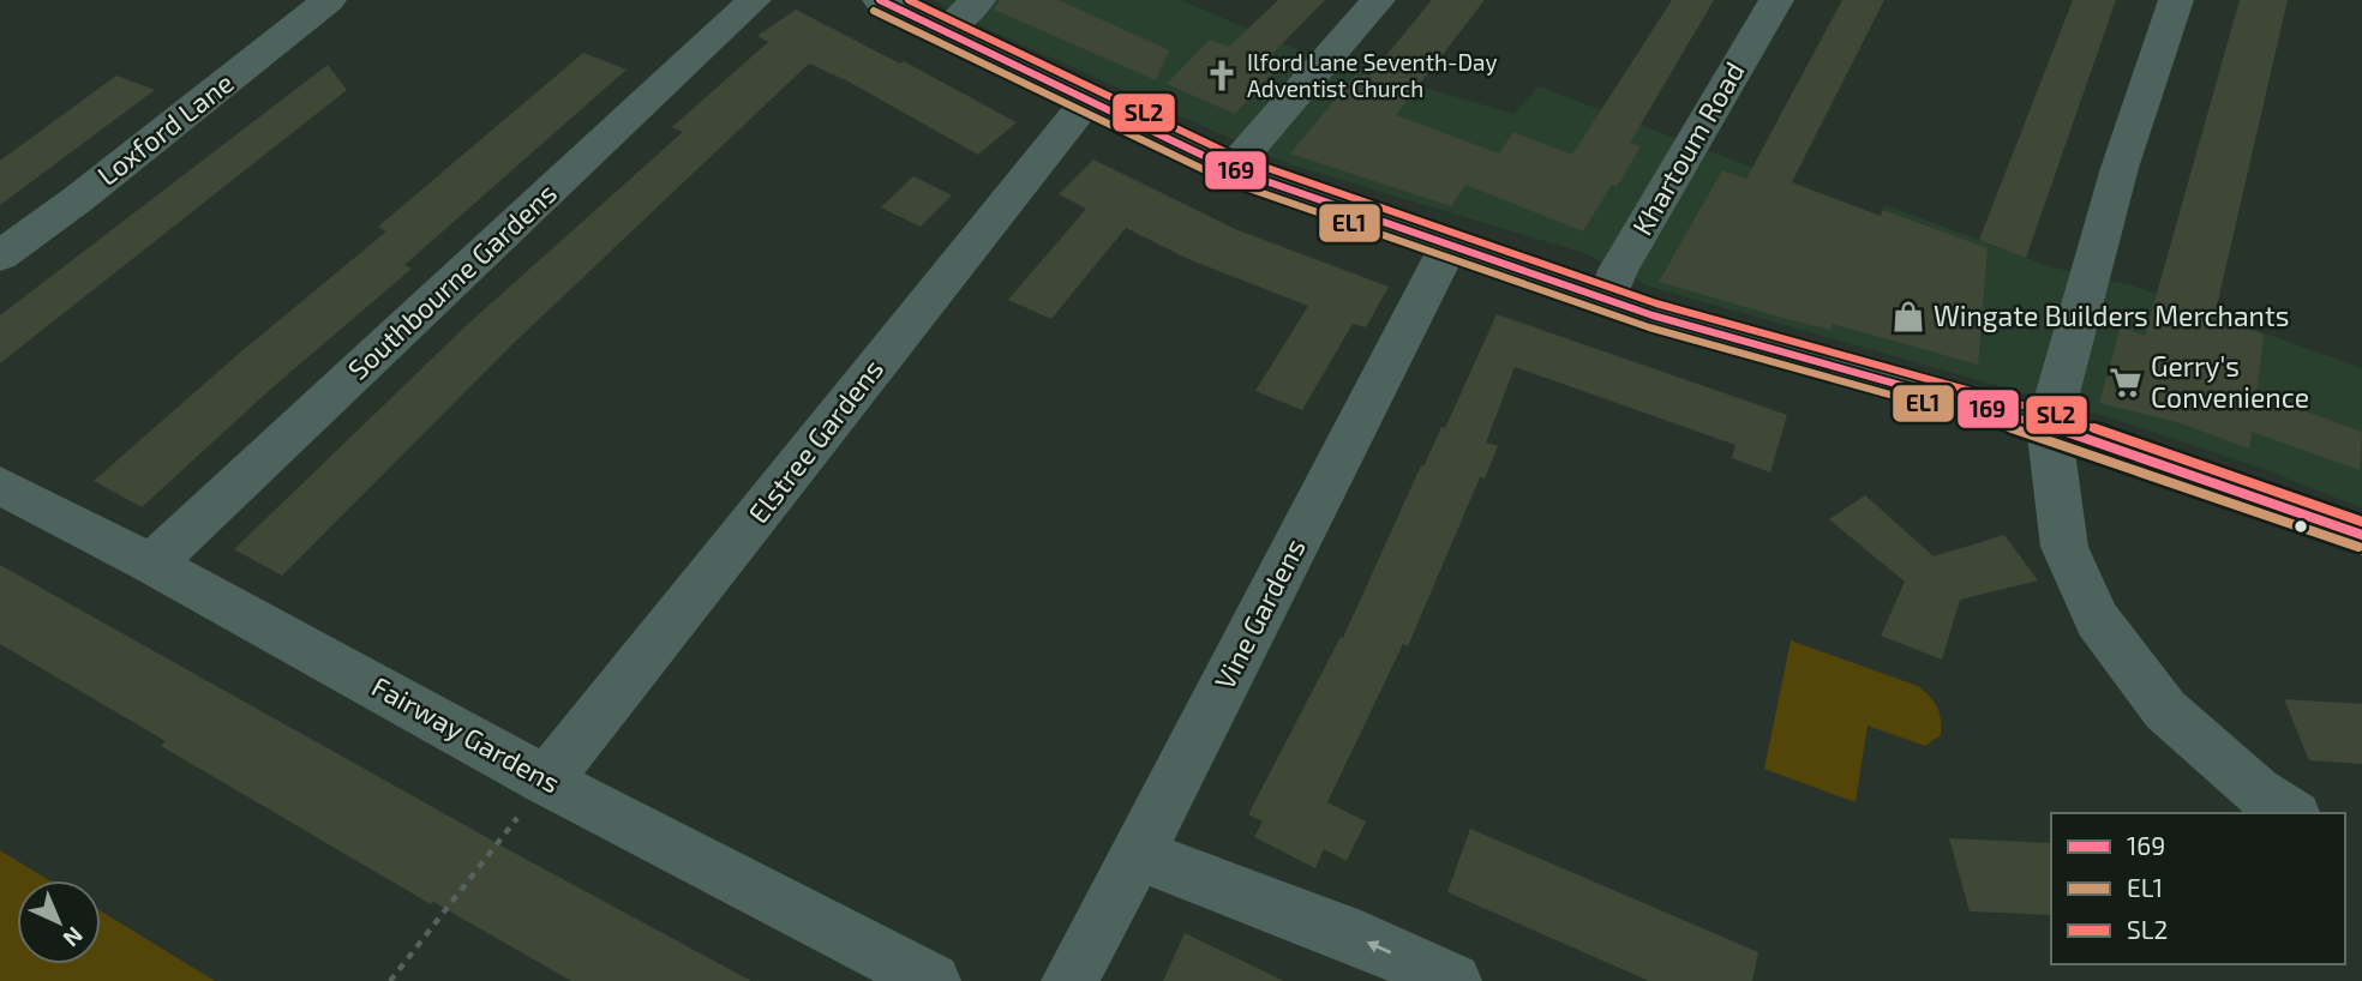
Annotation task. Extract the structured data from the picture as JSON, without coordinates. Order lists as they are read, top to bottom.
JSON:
{
  "streets": {
    "street": [
      "Loxford Lane",
      "Khartoum Road",
      "Southbourne Gardens",
      "Elstree Gardens",
      "Vine Gardens",
      "Fairway Gardens"
    ]
  },
  "crossings": [
    ["Southbourne Gardens", "Fairway Gardens"],
    ["Elstree Gardens", "Fairway Gardens"]
  ],
  "places": {
    "church": ["Ilford Lane Seventh-Day Adventist Church"],
    "shop": ["Wingate Builders Merchants"],
    "supermarket": ["Gerry's Convenience"]
  },
  "lines": ["transit line 169", "transit line SL2", "transit line EL1"],
  "legend": ["169", "EL1", "SL2"],
  "north": "bottom right"
}
